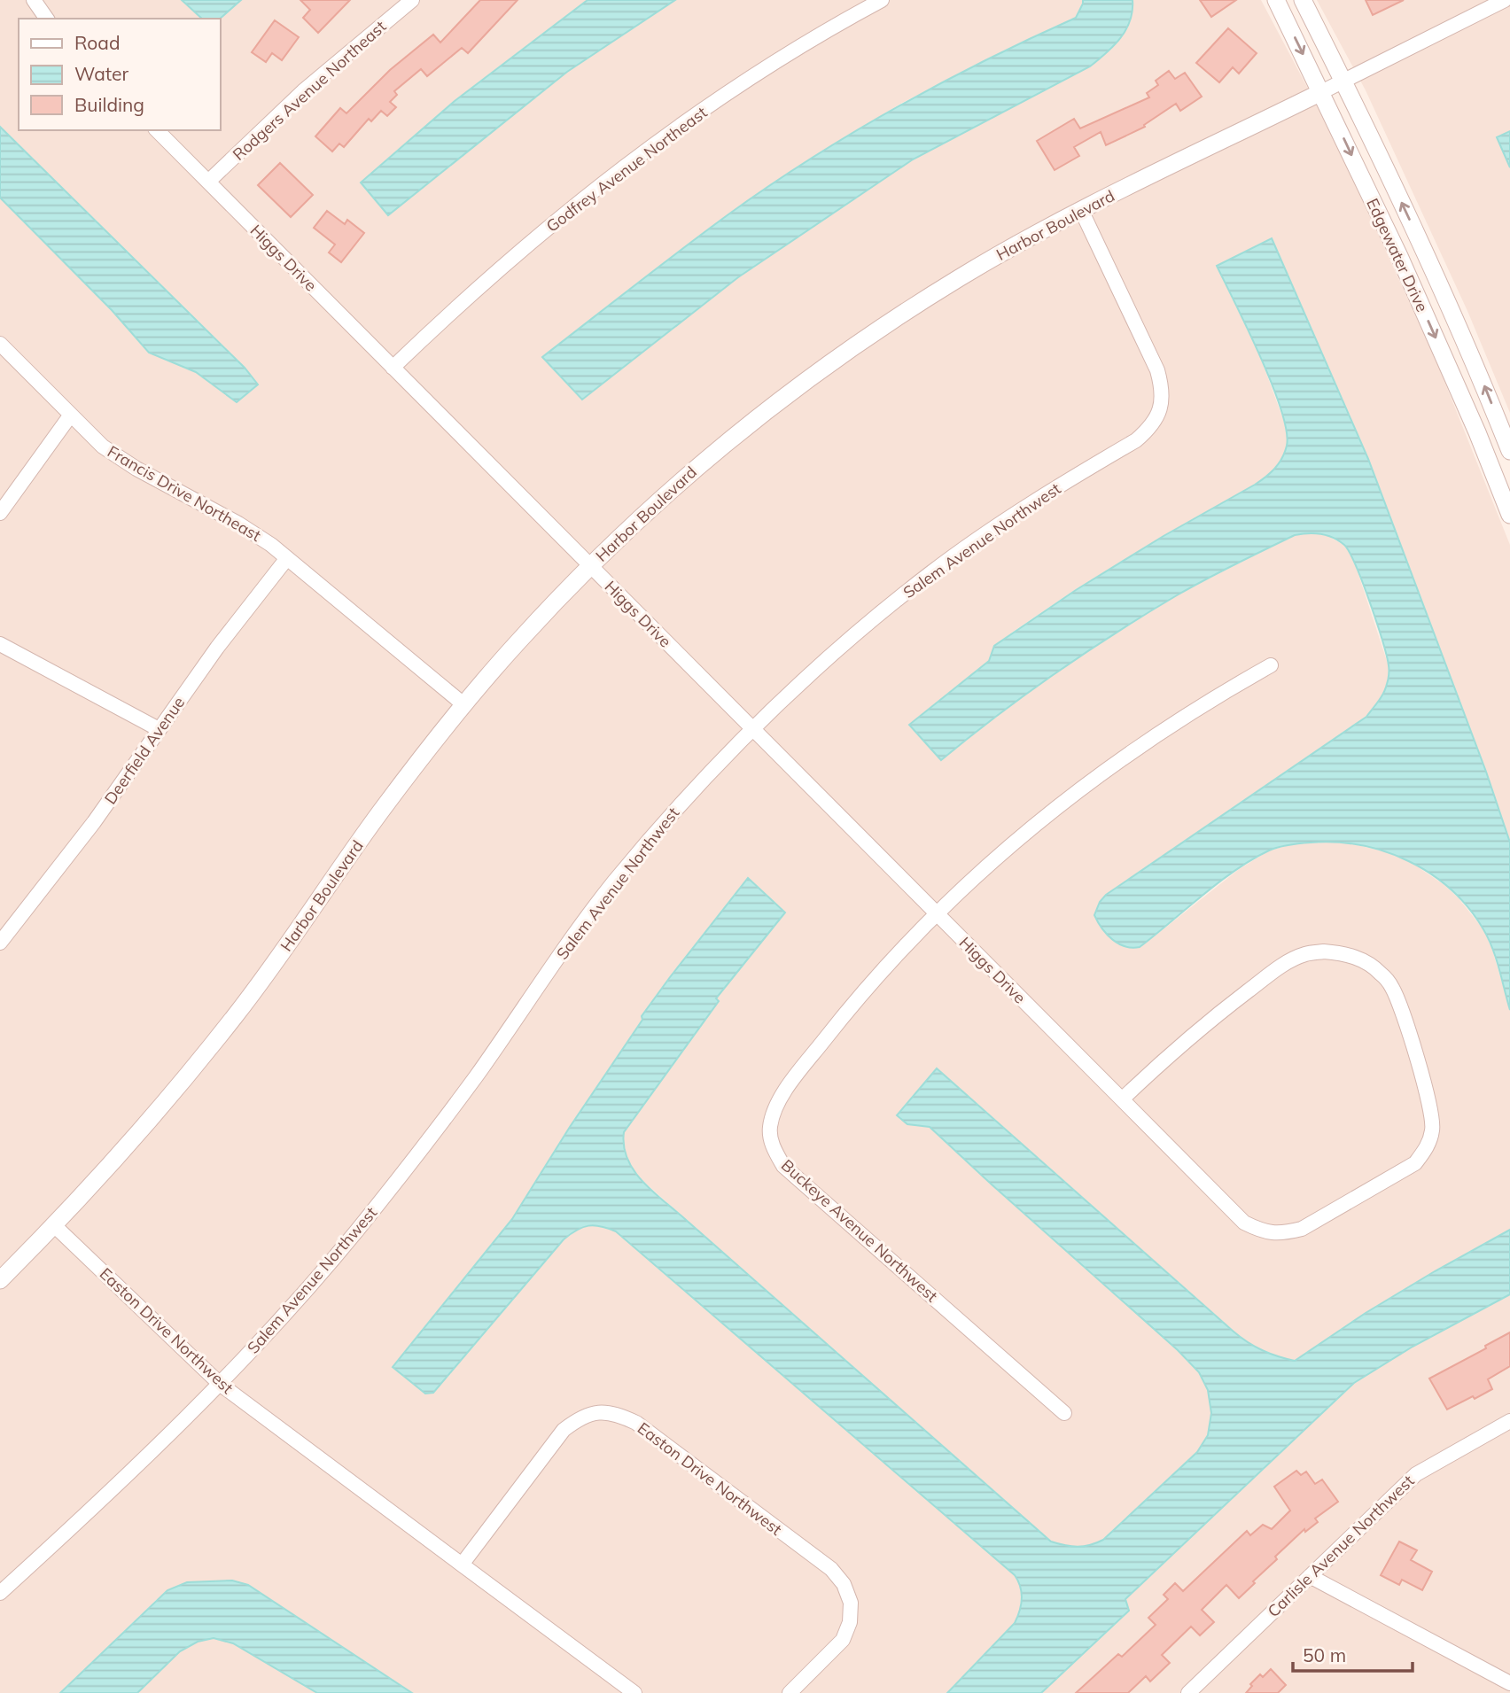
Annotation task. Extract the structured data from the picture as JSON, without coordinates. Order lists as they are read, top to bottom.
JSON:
{
  "streets": {
    "street": [
      "Rodgers Avenue Northeast",
      "Godfrey Avenue Northeast",
      "Harbor Boulevard",
      "Edgewater Drive",
      "Higgs Drive",
      "Francis Drive Northeast",
      "Salem Avenue Northwest",
      "Deerfield Avenue",
      "Buckeye Avenue Northwest",
      "Easton Drive Northwest",
      "Carlisle Avenue Northwest"
    ]
  },
  "crossings": [
    ["Rodgers Avenue Northeast", "Higgs Drive"],
    ["Godfrey Avenue Northeast", "Higgs Drive"],
    ["Harbor Boulevard", "Edgewater Drive"],
    ["Harbor Boulevard", "Higgs Drive"],
    ["Harbor Boulevard", "Francis Drive Northeast"],
    ["Harbor Boulevard", "Salem Avenue Northwest"],
    ["Harbor Boulevard", "Easton Drive Northwest"],
    ["Higgs Drive", "Salem Avenue Northwest"],
    ["Higgs Drive", "Buckeye Avenue Northwest"],
    ["Francis Drive Northeast", "Deerfield Avenue"],
    ["Salem Avenue Northwest", "Easton Drive Northwest"]
  ],
  "legend": ["Road", "Water", "Building"],
  "scale_bar": "50 m"
}
